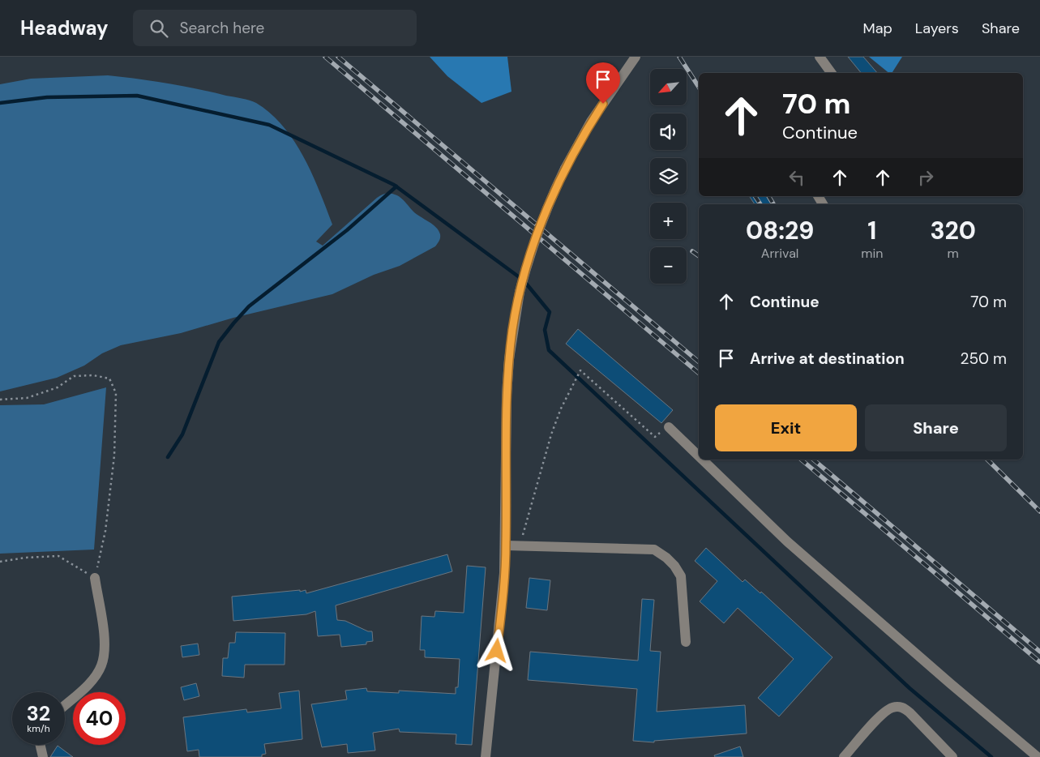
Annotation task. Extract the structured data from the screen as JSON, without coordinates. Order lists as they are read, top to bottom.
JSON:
{
  "north": "bottom left",
  "page": {
    "header": "Headway",
    "search": "Search here",
    "nav": ["Map", "Layers", "Share"],
    "map_buttons": ["+", "−"],
    "turn": ["70 m", "Continue"],
    "eta": [
      "08:29",
      "Arrival",
      "1",
      "min",
      "320",
      "m"
    ],
    "list": [
      {
        "name": "Continue",
        "value": "70 m"
      },
      {
        "name": "Arrive at destination",
        "value": "250 m"
      }
    ],
    "buttons": ["Exit", "Share"],
    "speed": "32 km/h",
    "limit": "40"
  }
}
